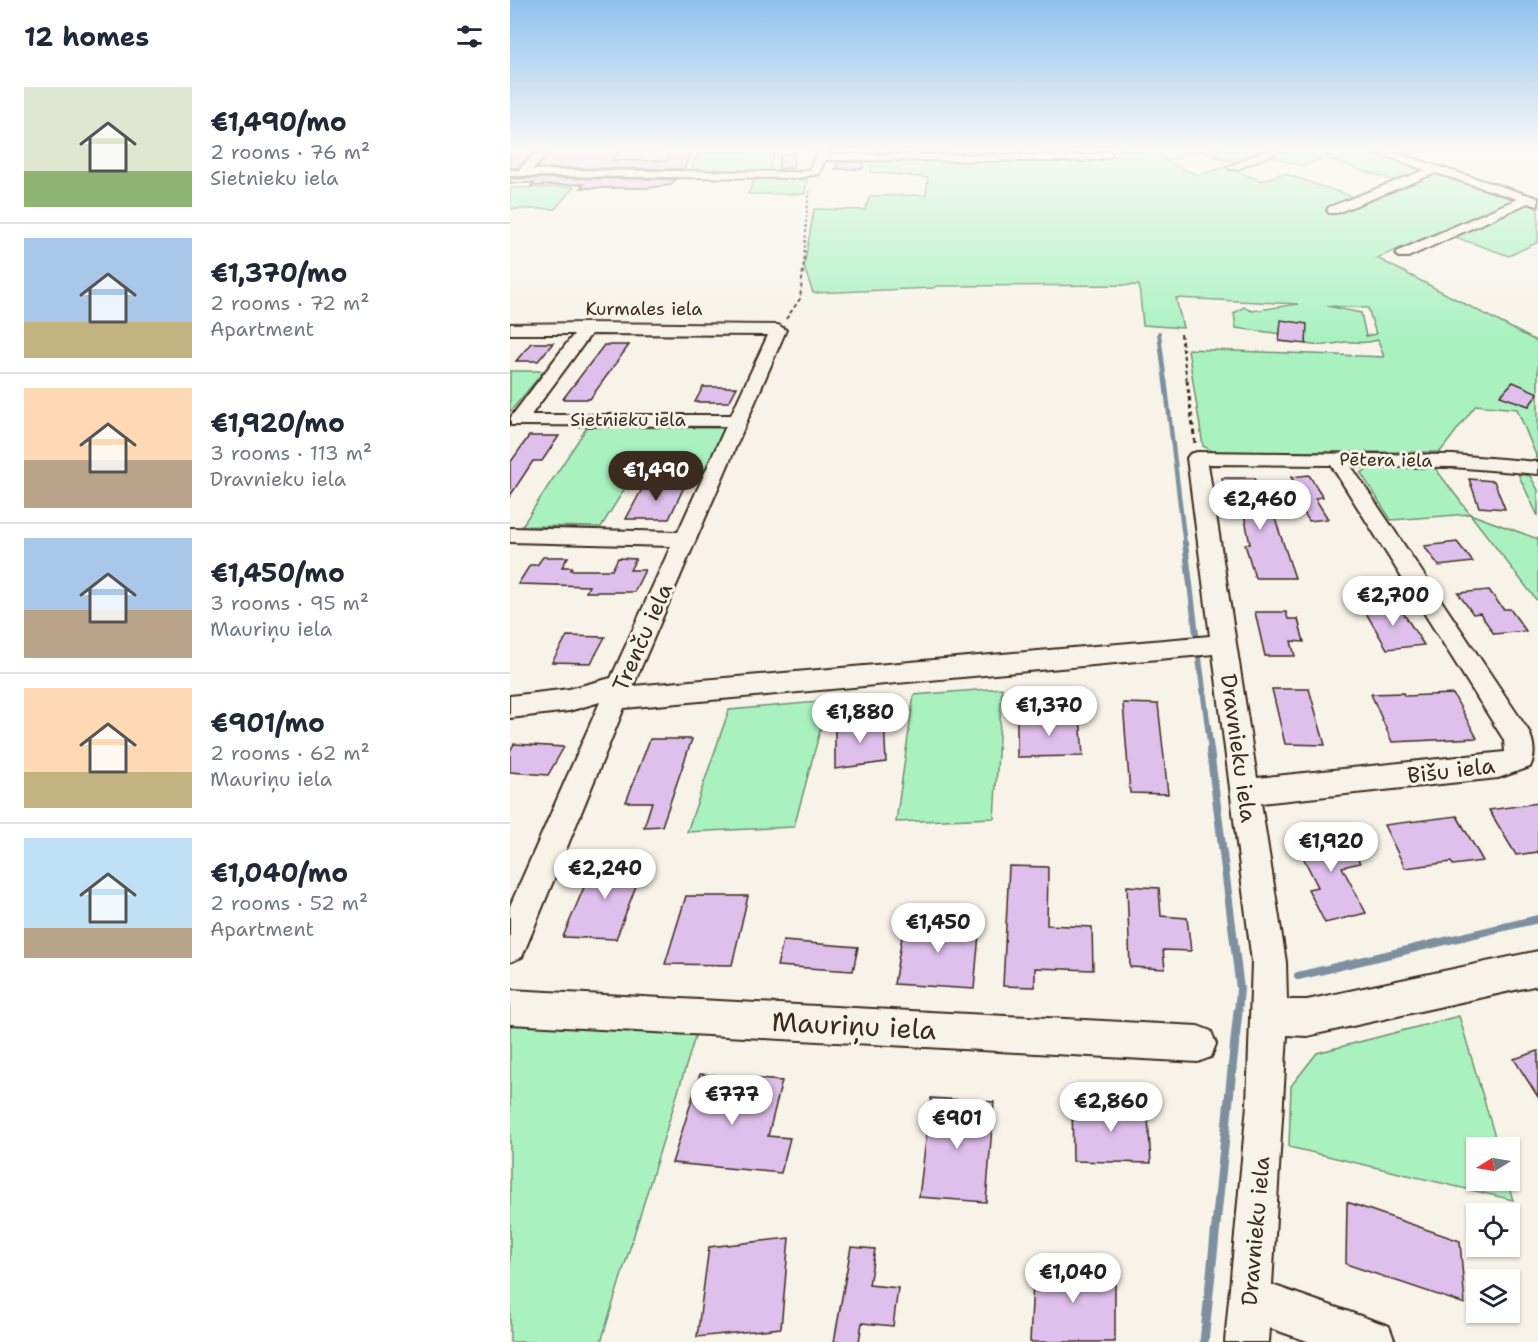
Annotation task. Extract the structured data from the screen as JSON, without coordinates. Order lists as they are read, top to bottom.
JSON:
{
  "streets": {
    "street": [
      "Kurmales iela",
      "Sietnieku iela",
      "Pētera iela",
      "Trenču iela",
      "Dravnieku iela",
      "Bišu iela",
      "Mauriņu iela"
    ]
  },
  "crossings": [
    ["Kurmales iela", "Sietnieku iela"],
    ["Kurmales iela", "Trenču iela"],
    ["Sietnieku iela", "Trenču iela"],
    ["Pētera iela", "Dravnieku iela"],
    ["Pētera iela", "Bišu iela"],
    ["Dravnieku iela", "Bišu iela"]
  ],
  "north": "left",
  "page": {
    "heading": "12 homes",
    "list": [
      {
        "name": "€1,490/mo",
        "note": "2 rooms · 76 m² · Sietnieku iela"
      },
      {
        "name": "€1,370/mo",
        "note": "2 rooms · 72 m² · Apartment"
      },
      {
        "name": "€1,920/mo",
        "note": "3 rooms · 113 m² · Dravnieku iela"
      },
      {
        "name": "€1,450/mo",
        "note": "3 rooms · 95 m² · Mauriņu iela"
      },
      {
        "name": "€901/mo",
        "note": "2 rooms · 62 m² · Mauriņu iela"
      },
      {
        "name": "€1,040/mo",
        "note": "2 rooms · 52 m² · Apartment"
      }
    ],
    "price": [
      "€1,490",
      "€2,460",
      "€2,700",
      "€1,370",
      "€1,880",
      "€1,920",
      "€2,240",
      "€1,450",
      "€777",
      "€2,860",
      "€901",
      "€1,040"
    ]
  }
}
